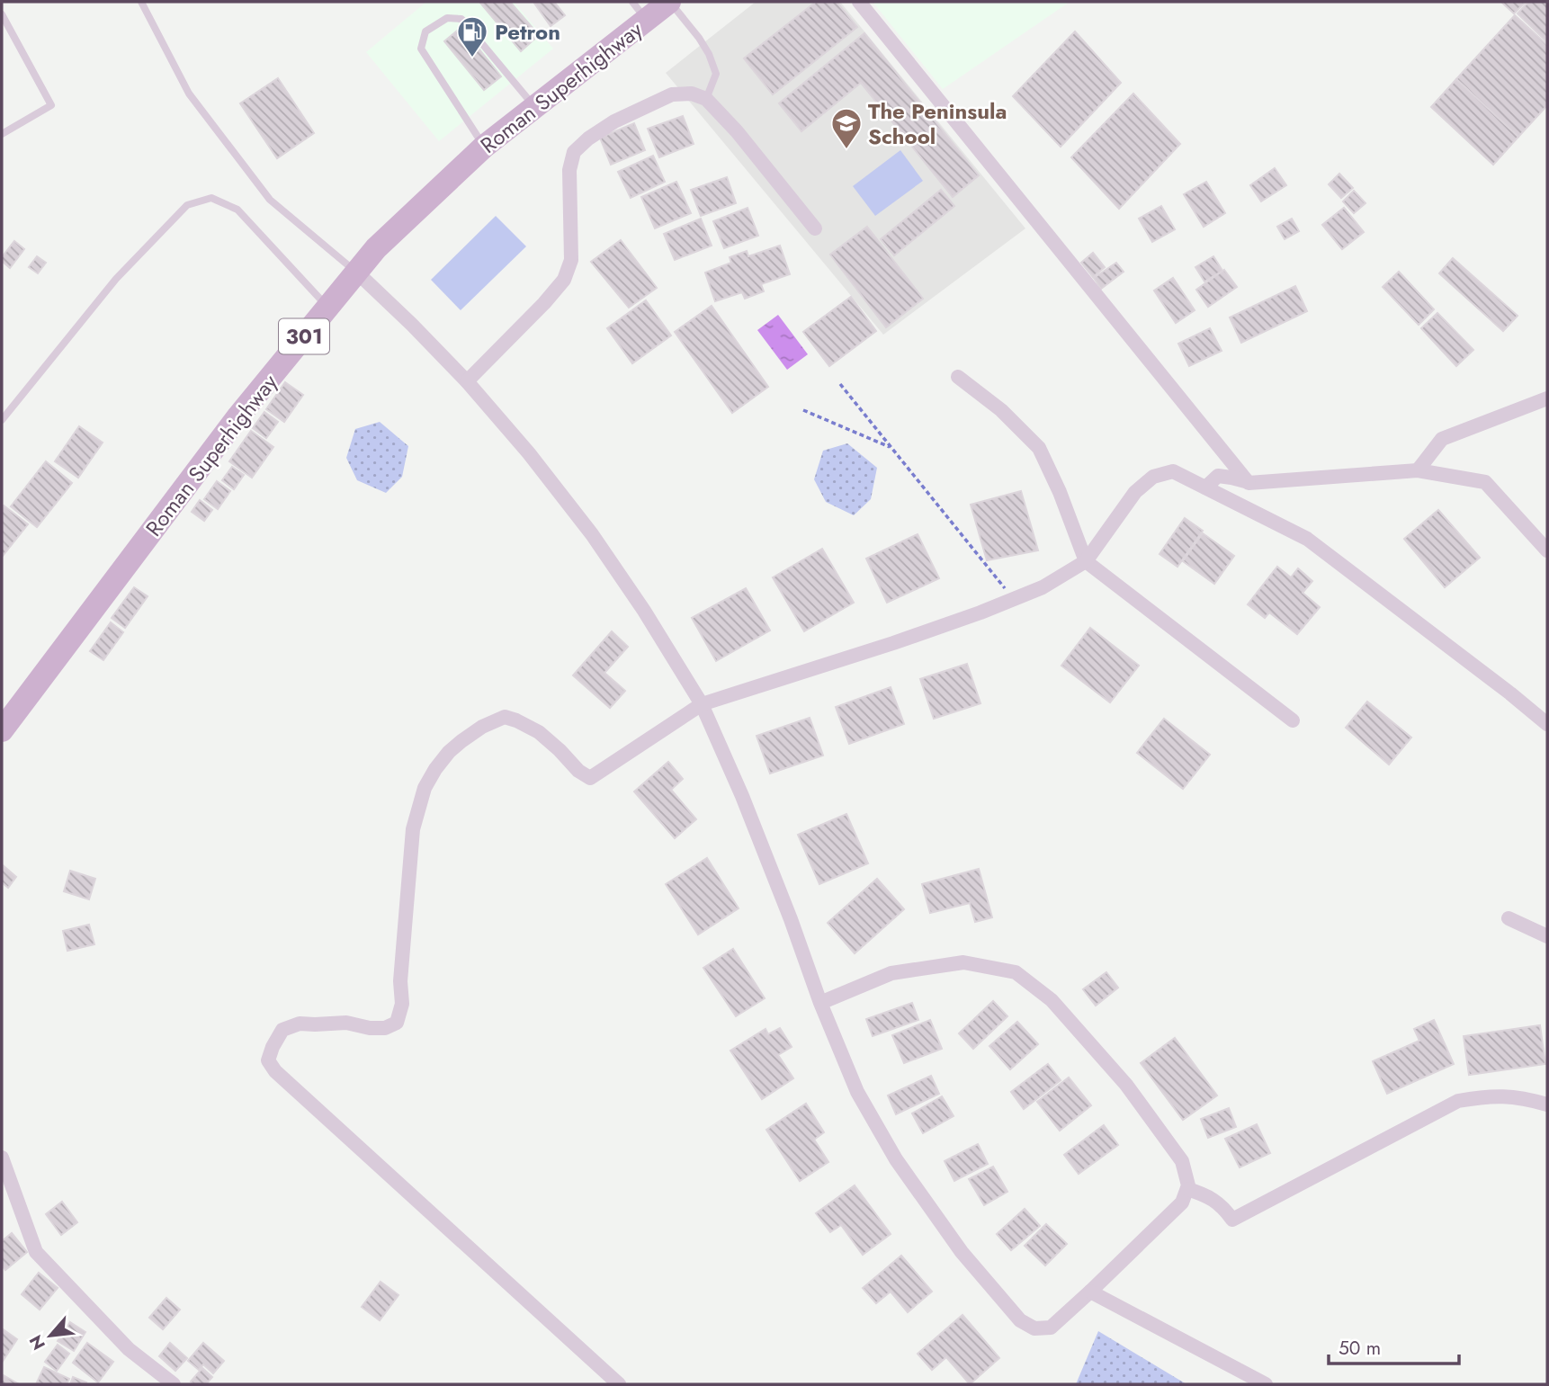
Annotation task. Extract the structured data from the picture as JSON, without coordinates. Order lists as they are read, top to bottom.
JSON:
{
  "streets": {
    "main road": ["Roman Superhighway", "301"]
  },
  "places": {
    "fuel station": ["Petron"],
    "school or university": ["The Peninsula School"]
  },
  "scale_bar": "50 m",
  "north": "bottom left"
}
